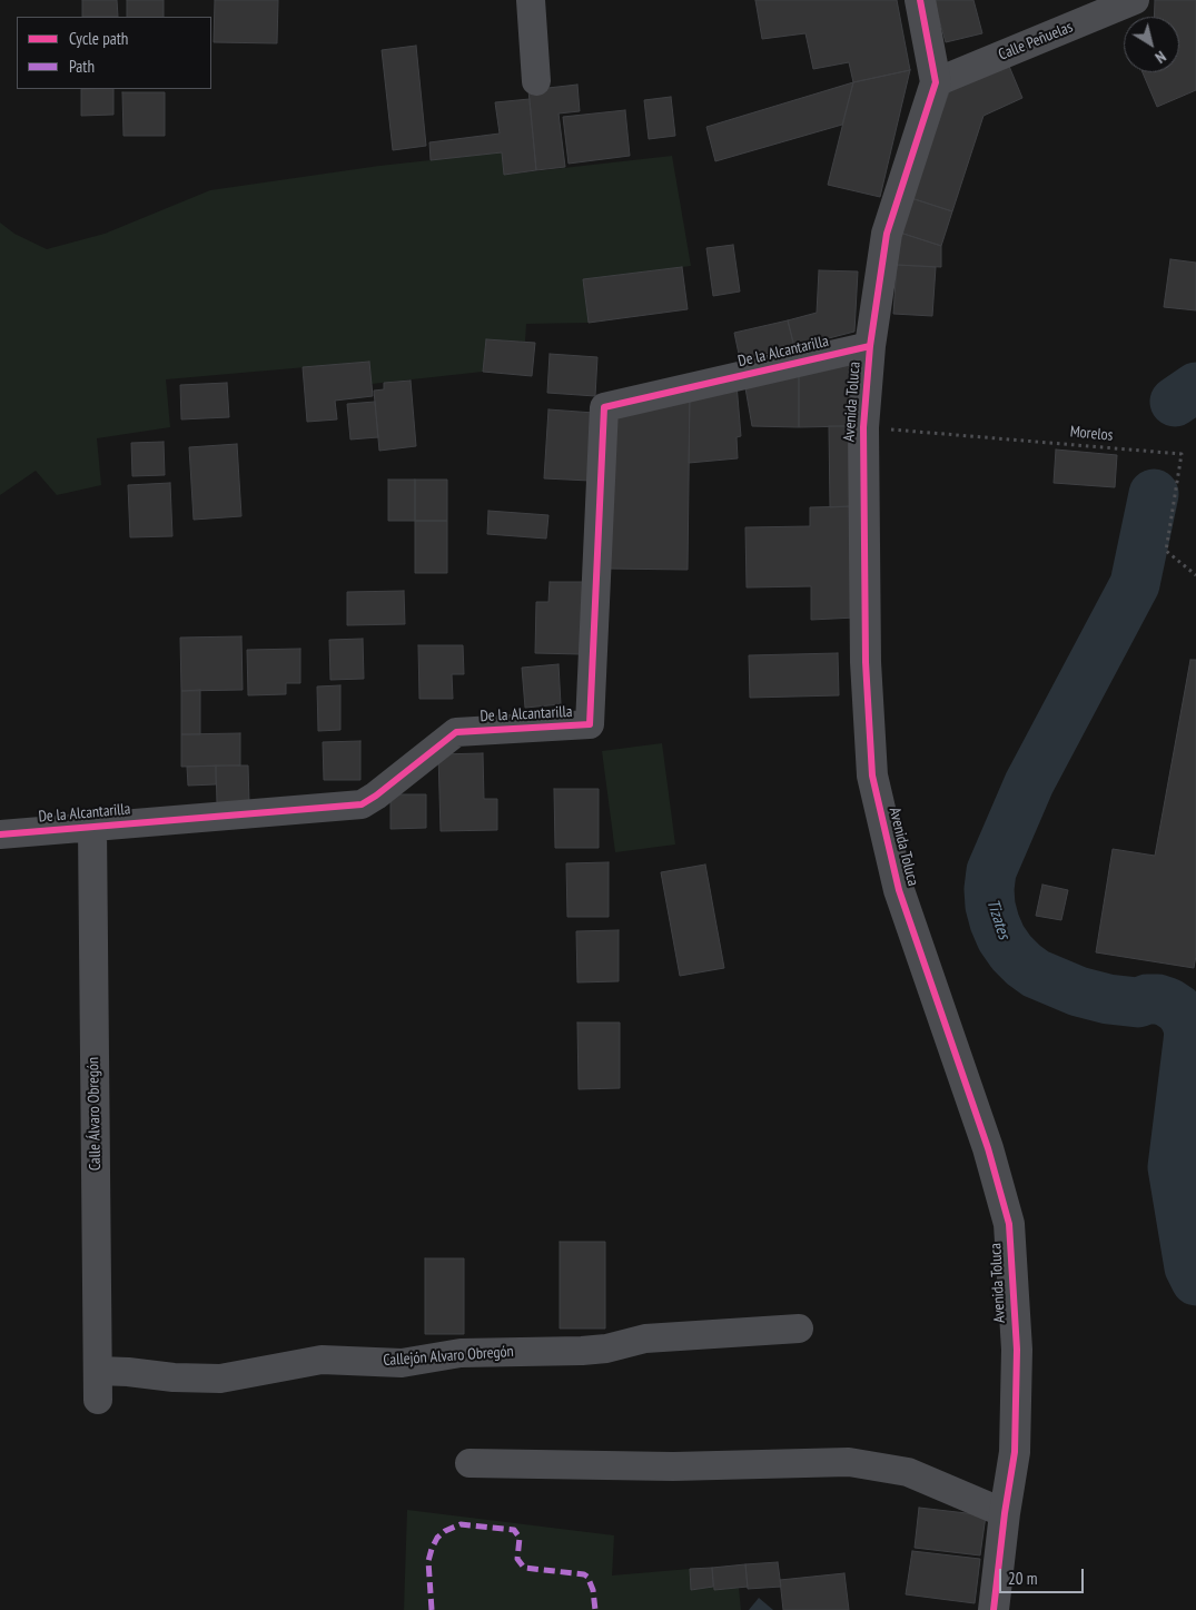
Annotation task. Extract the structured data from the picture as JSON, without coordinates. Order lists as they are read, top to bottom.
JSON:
{
  "streets": {
    "street": [
      "Calle Peñuelas",
      "De la Alcantarilla",
      "Avenida Toluca",
      "Calle Álvaro Obregón",
      "Callejón Alvaro Obregón"
    ],
    "path": ["Morelos"]
  },
  "crossings": [
    ["Calle Peñuelas", "Avenida Toluca"],
    ["De la Alcantarilla", "Avenida Toluca"],
    ["De la Alcantarilla", "Calle Álvaro Obregón"],
    ["Avenida Toluca", "Morelos"],
    ["Calle Álvaro Obregón", "Callejón Alvaro Obregón"]
  ],
  "water": ["Tizates"],
  "legend": ["Cycle path", "Path"],
  "scale_bar": "20 m",
  "north": "bottom right"
}
